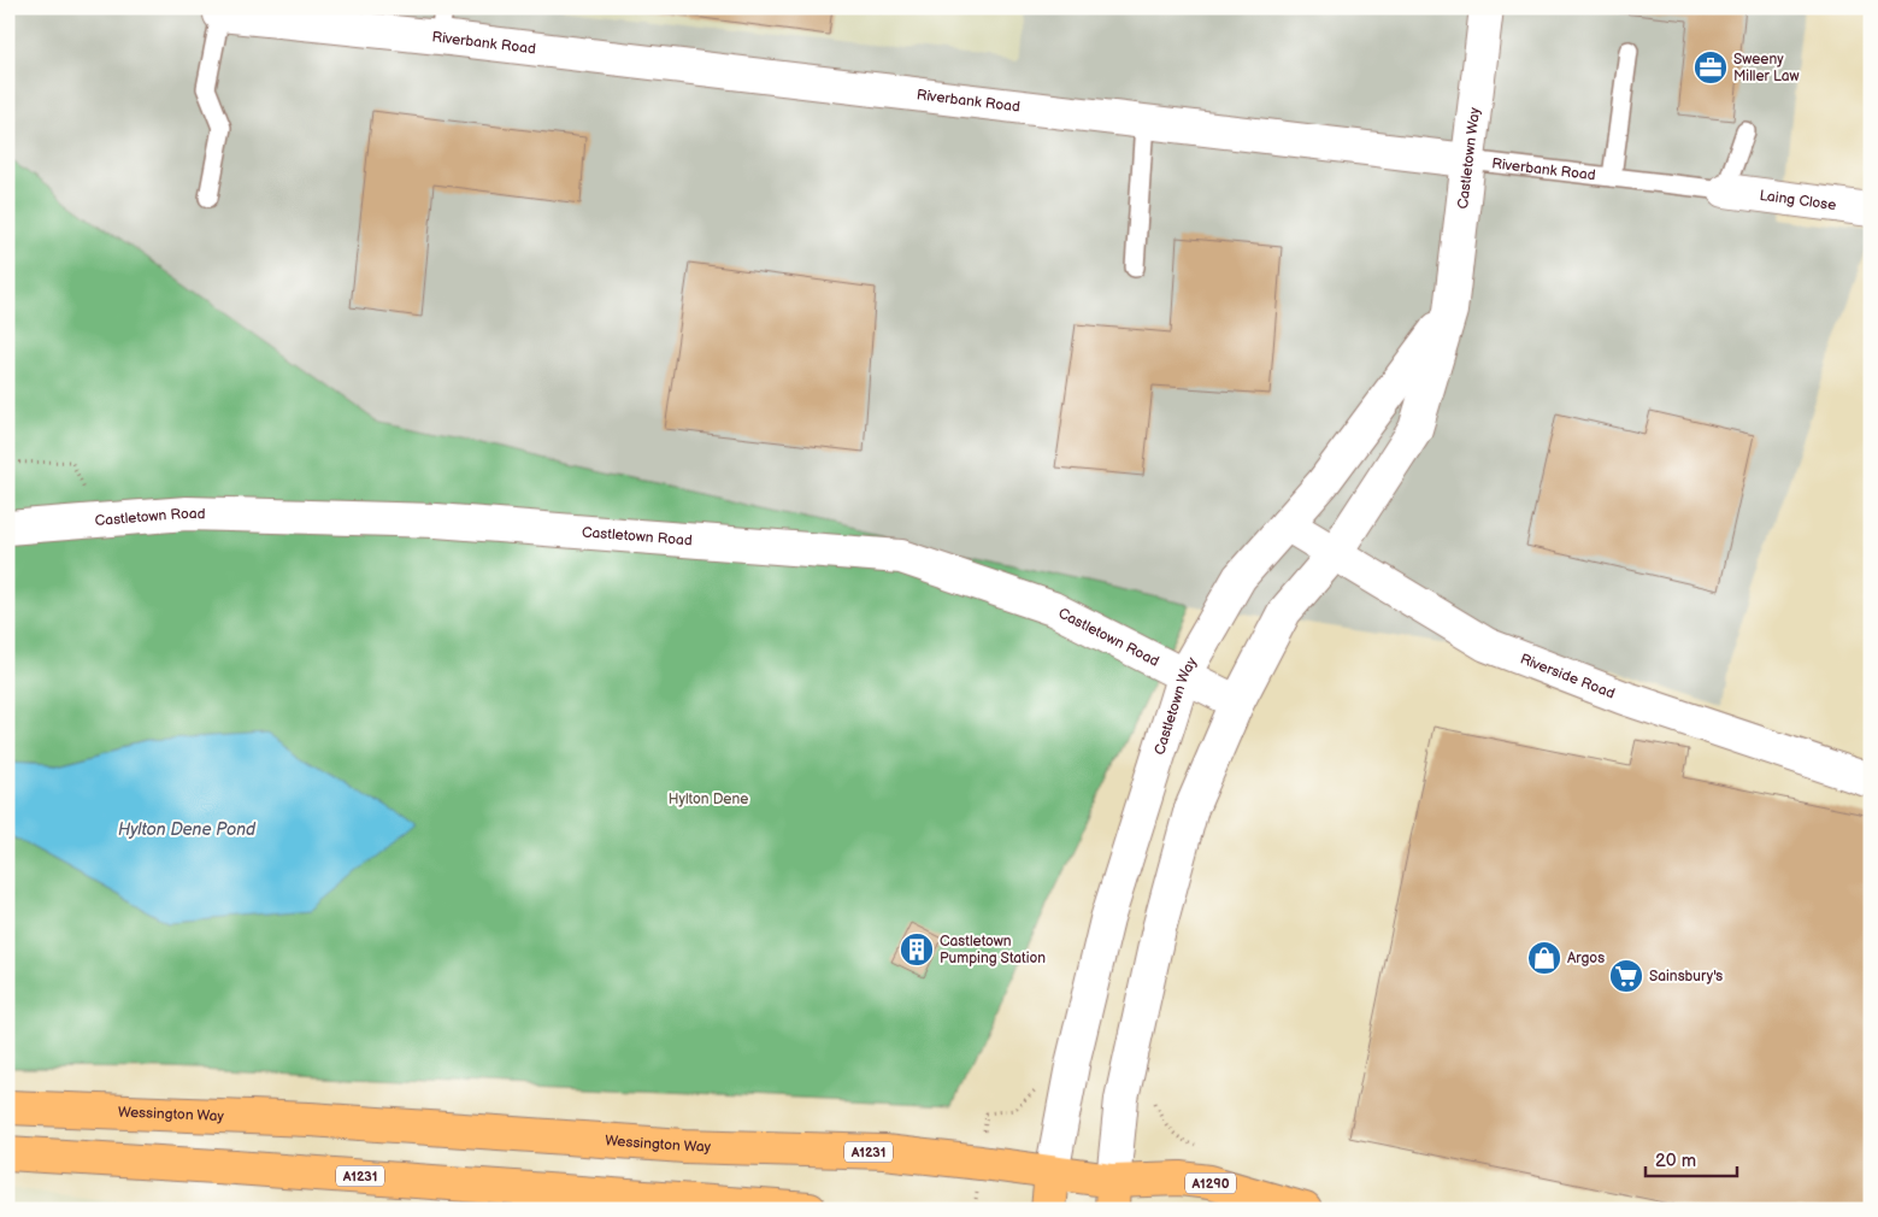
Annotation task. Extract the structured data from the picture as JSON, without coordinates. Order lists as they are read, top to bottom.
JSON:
{
  "streets": {
    "main road": ["Wessington Way", "A1231", "A1290"],
    "street": [
      "Riverbank Road",
      "Castletown Way",
      "Laing Close",
      "Castletown Road",
      "Riverside Road"
    ]
  },
  "crossings": [
    ["Riverbank Road", "Castletown Way"],
    ["Riverbank Road", "Laing Close"],
    ["Castletown Way", "Castletown Road"],
    ["Castletown Way", "Riverside Road"],
    ["Castletown Way", "Wessington Way"]
  ],
  "water": ["Hylton Dene Pond"],
  "parks": ["Hylton Dene"],
  "places": {
    "office": ["Sweeny Miller Law"],
    "building": ["Castletown Pumping Station"],
    "shop": ["Argos"],
    "supermarket": ["Sainsbury's"]
  },
  "scale_bar": "20 m"
}
